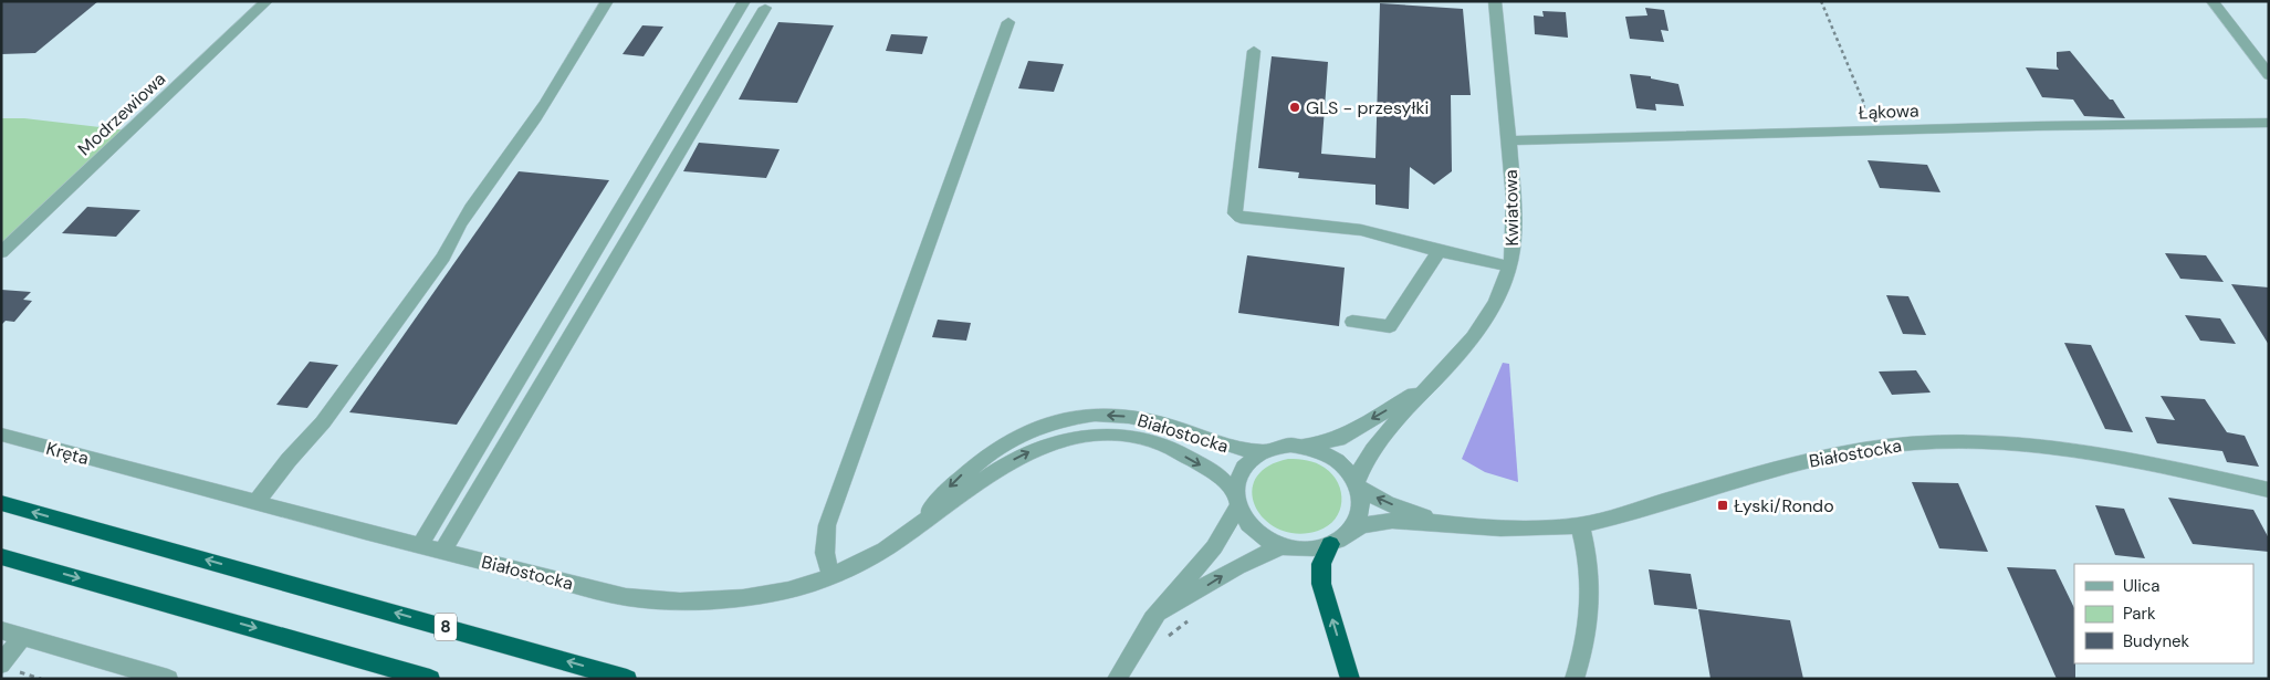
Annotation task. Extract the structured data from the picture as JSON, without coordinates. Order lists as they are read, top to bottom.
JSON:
{
  "streets": {
    "highway": ["8"],
    "street": [
      "Łąkowa",
      "Modrzewiowa",
      "Kwiatowa",
      "Białostocka",
      "Kręta"
    ]
  },
  "crossings": [
    ["Łąkowa", "Kwiatowa"],
    ["Kwiatowa", "Białostocka"],
    ["Białostocka", "Kręta"]
  ],
  "places": {
    "other": ["GLS - przesyłki"],
    "transit": ["Łyski/Rondo"]
  },
  "legend": ["Ulica", "Park", "Budynek"]
}
